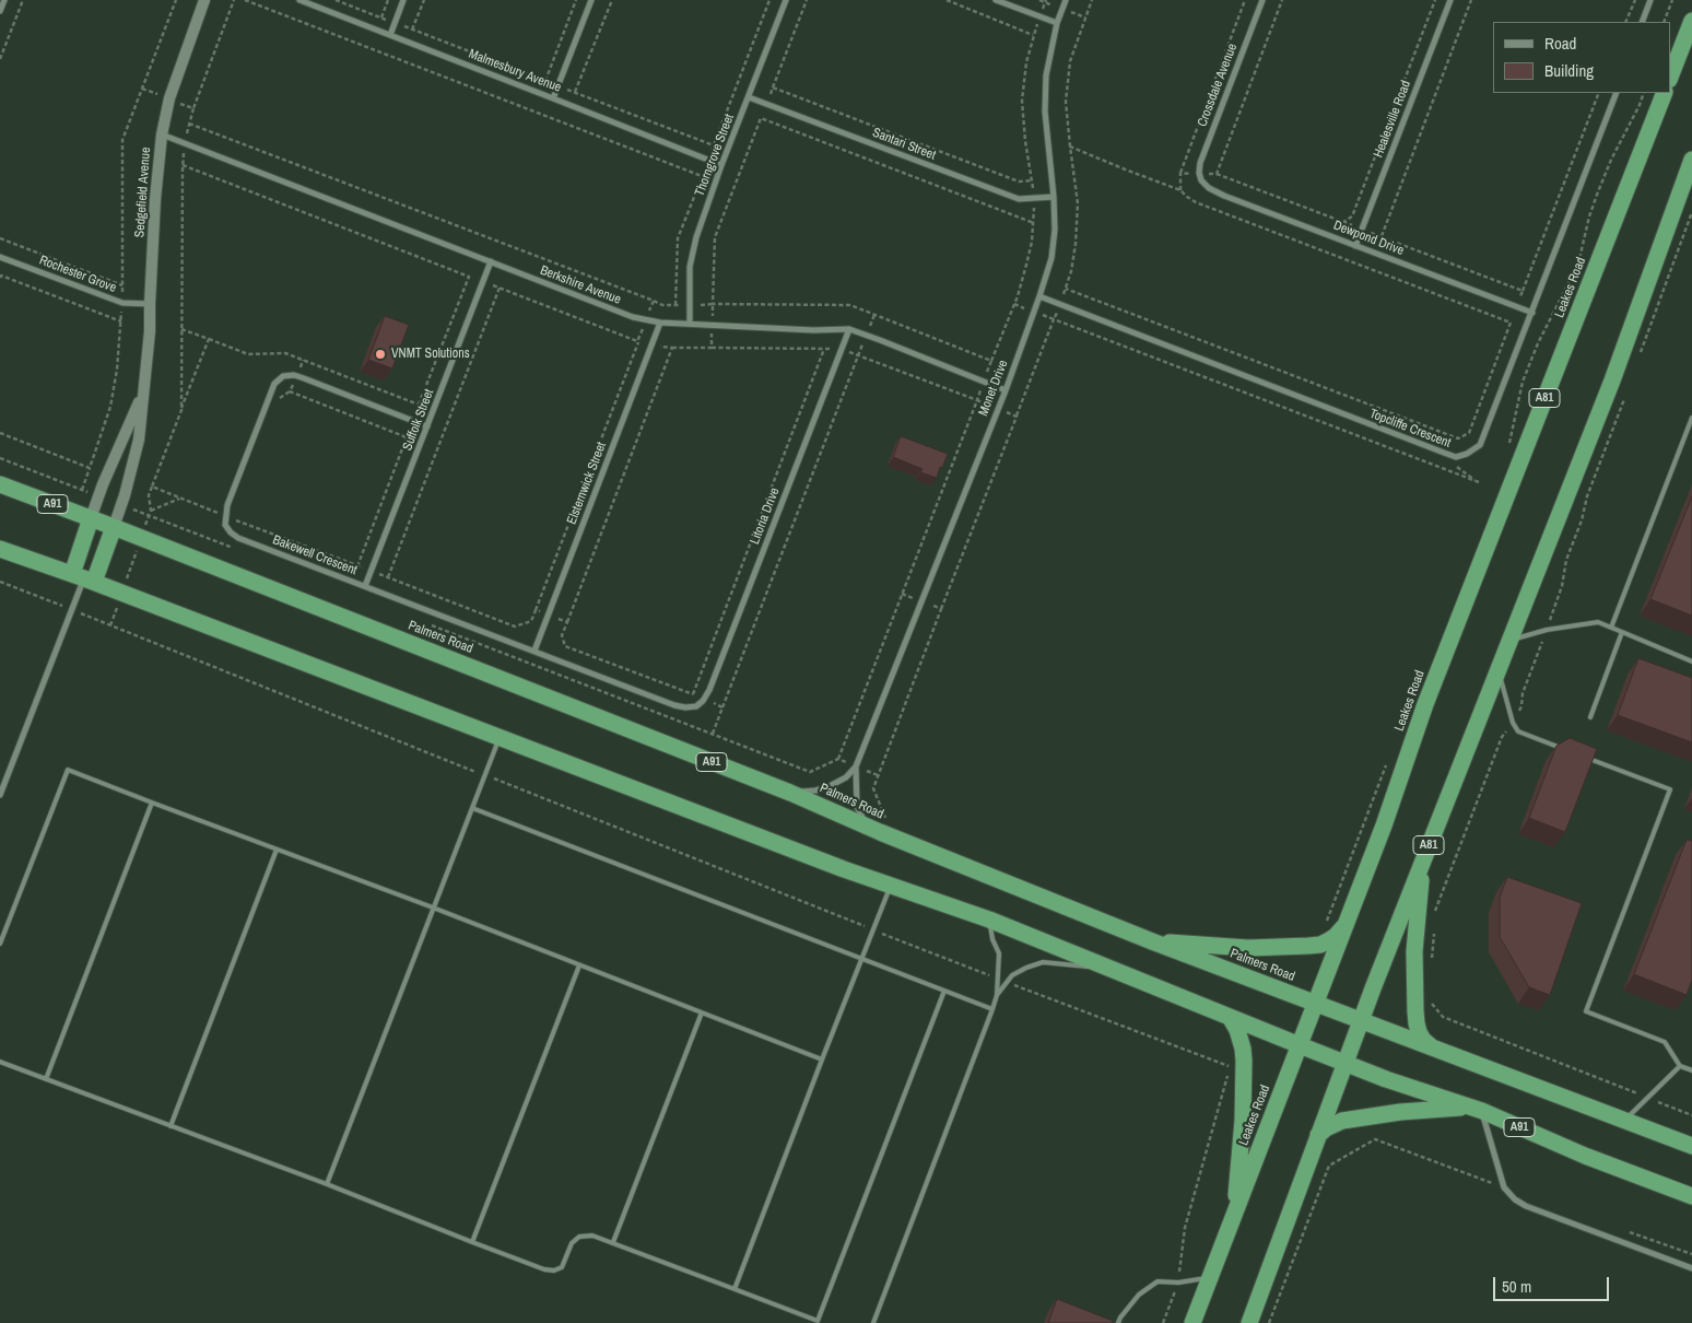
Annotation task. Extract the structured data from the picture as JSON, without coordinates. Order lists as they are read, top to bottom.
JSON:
{
  "streets": {
    "highway": [
      "Leakes Road",
      "A81",
      "A91",
      "Palmers Road"
    ],
    "street": [
      "Malmesbury Avenue",
      "Crossdale Avenue",
      "Healesville Road",
      "Santari Street",
      "Thorngrove Street",
      "Sedgefield Avenue",
      "Dewpond Drive",
      "Rochester Grove",
      "Berkshire Avenue",
      "Monet Drive",
      "Suffolk Street",
      "Topcliffe Crescent",
      "Elsternwick Street",
      "Litoria Drive",
      "Bakewell Crescent"
    ]
  },
  "crossings": [
    ["Malmesbury Avenue", "Thorngrove Street"],
    ["Crossdale Avenue", "Dewpond Drive"],
    ["Healesville Road", "Dewpond Drive"],
    ["Santari Street", "Thorngrove Street"],
    ["Santari Street", "Monet Drive"],
    ["Thorngrove Street", "Berkshire Avenue"],
    ["Sedgefield Avenue", "Rochester Grove"],
    ["Sedgefield Avenue", "Berkshire Avenue"],
    ["Sedgefield Avenue", "Palmers Road"],
    ["Dewpond Drive", "Topcliffe Crescent"],
    ["Berkshire Avenue", "Monet Drive"],
    ["Berkshire Avenue", "Suffolk Street"],
    ["Berkshire Avenue", "Elsternwick Street"],
    ["Berkshire Avenue", "Litoria Drive"],
    ["Leakes Road", "A91"],
    ["Leakes Road", "Palmers Road"],
    ["Monet Drive", "Topcliffe Crescent"],
    ["Monet Drive", "Palmers Road"],
    ["A81", "A91"],
    ["A81", "Palmers Road"],
    ["Suffolk Street", "Bakewell Crescent"],
    ["Elsternwick Street", "Bakewell Crescent"],
    ["Litoria Drive", "Bakewell Crescent"]
  ],
  "places": ["VNMT Solutions"],
  "legend": ["Road", "Building"],
  "scale_bar": "50 m"
}
